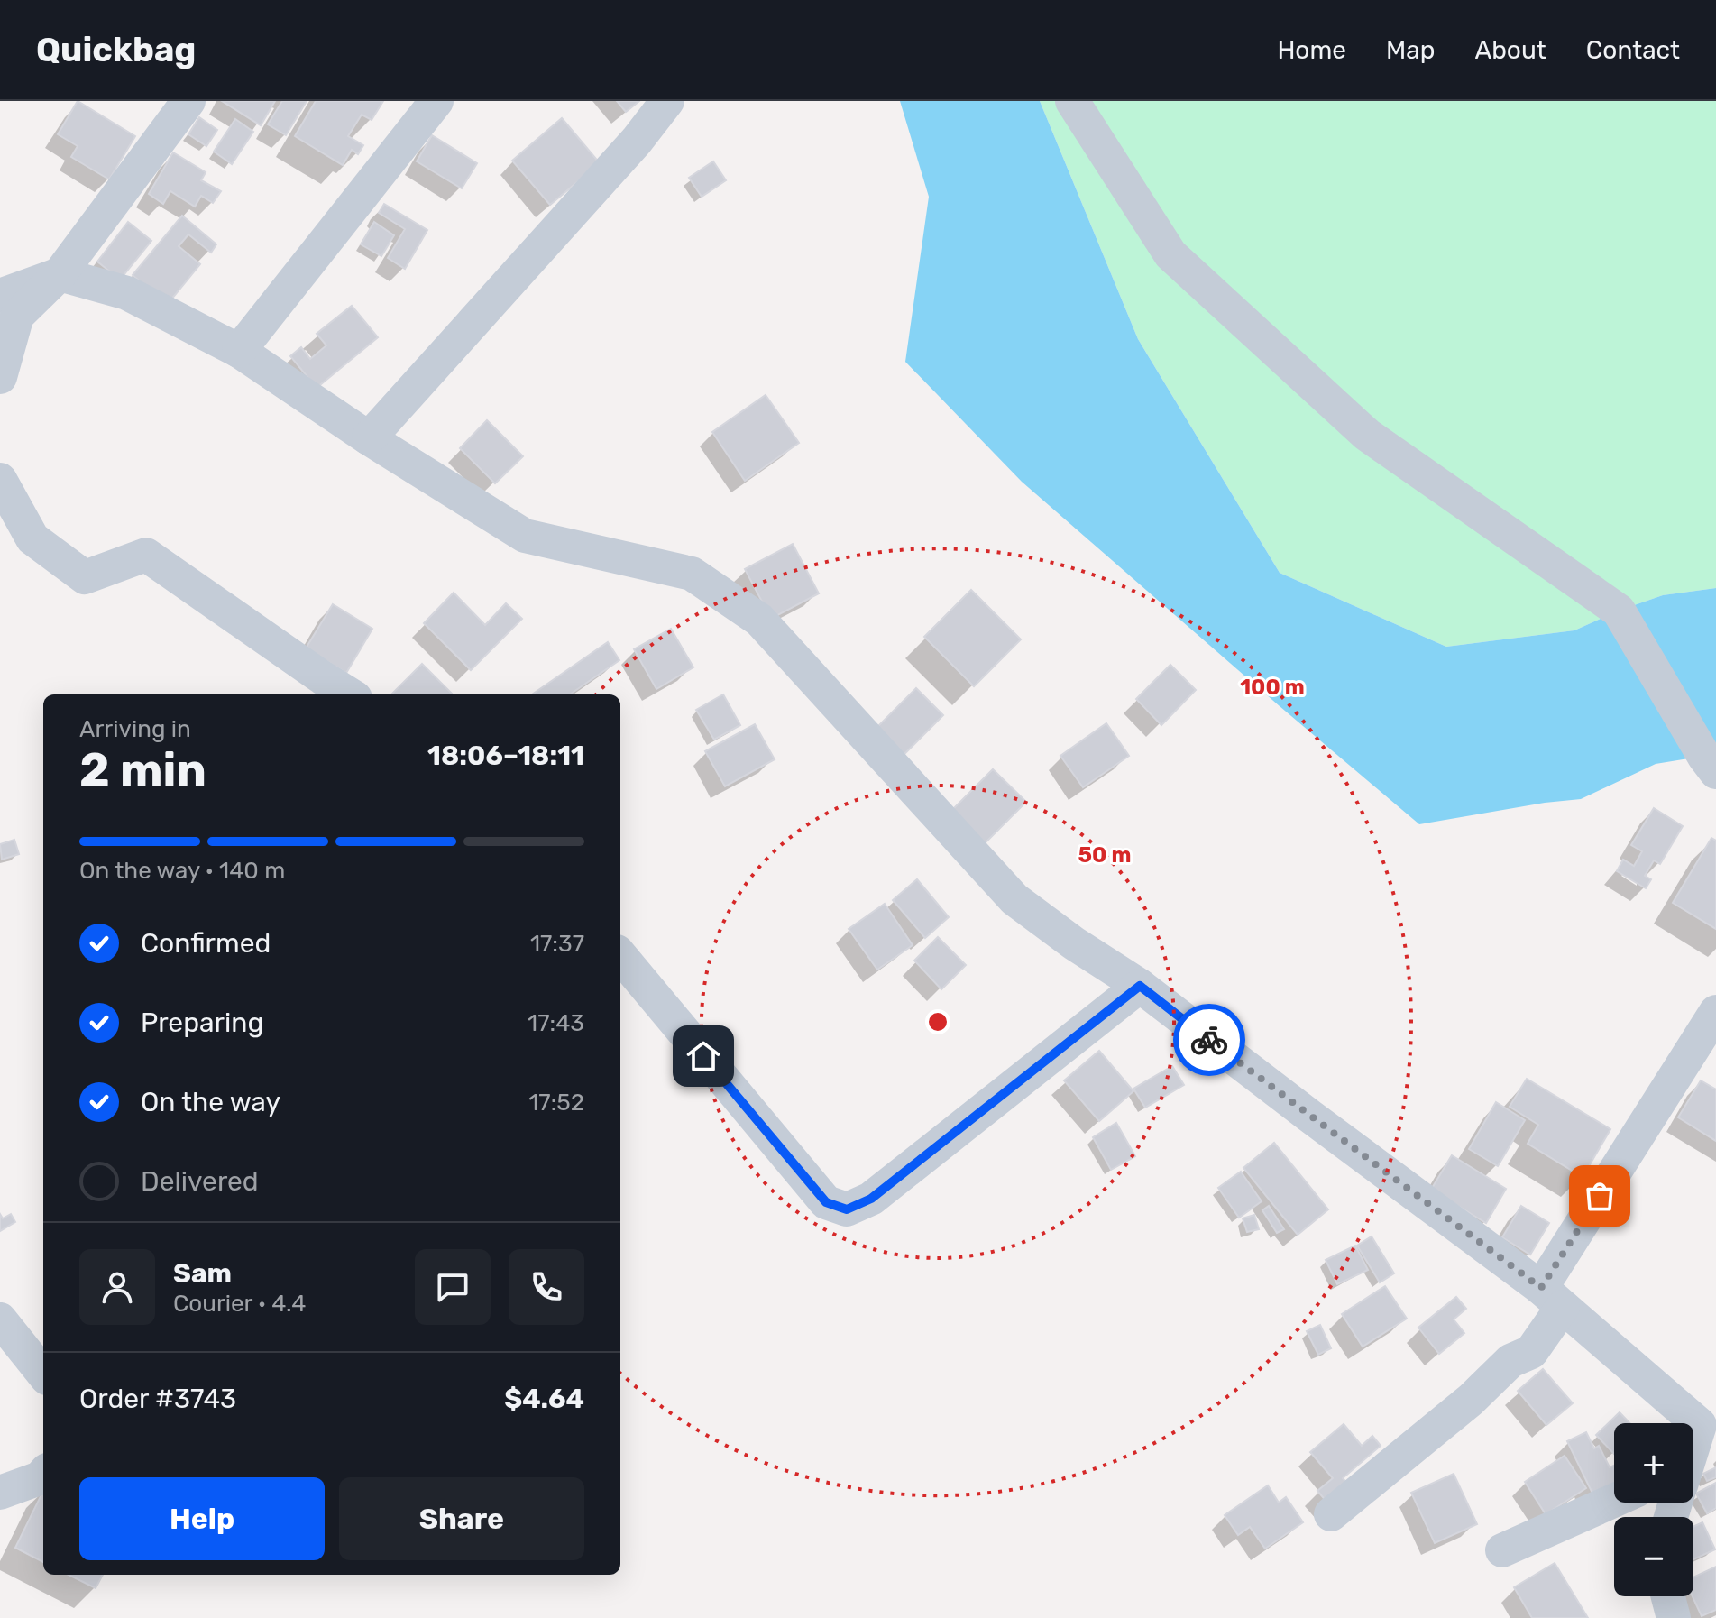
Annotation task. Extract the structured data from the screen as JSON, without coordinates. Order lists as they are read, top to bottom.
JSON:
{
  "page": {
    "header": "Quickbag",
    "nav": [
      "Home",
      "Map",
      "About",
      "Contact"
    ],
    "heading": ["2 min", "Arriving in", "18:06–18:11"],
    "panel": [
      "Sam",
      "Courier · 4.4",
      "Order #3743",
      "$4.64"
    ],
    "bar": "On the way · 140 m",
    "list": [
      ["Confirmed", "17:37"],
      ["Preparing", "17:43"],
      ["On the way", "17:52"],
      "Delivered"
    ],
    "map_buttons": ["+", "−"],
    "buttons": ["Help", "Share"]
  },
  "rings": ["100 m", "50 m"]
}
